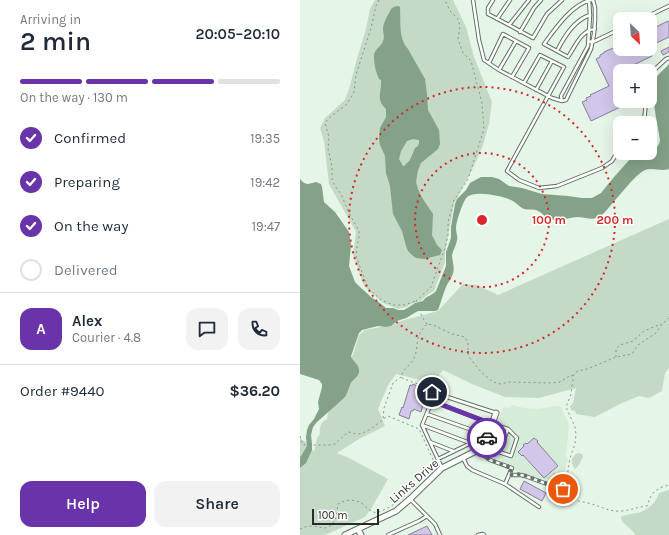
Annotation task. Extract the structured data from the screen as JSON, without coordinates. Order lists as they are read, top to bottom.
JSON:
{
  "streets": {
    "street": ["Links Drive"]
  },
  "scale_bar": "100 m",
  "north": "bottom right",
  "page": {
    "heading": ["2 min", "Arriving in", "20:05–20:10"],
    "panel": [
      "Alex",
      "Courier · 4.8",
      "Order #9440",
      "$36.20"
    ],
    "map_buttons": ["+", "−"],
    "bar": "On the way · 130 m",
    "list": [
      ["Confirmed", "19:35"],
      ["Preparing", "19:42"],
      ["On the way", "19:47"],
      "Delivered"
    ],
    "round": "A",
    "buttons": ["Help", "Share"],
    "scale": "100 m"
  },
  "rings": ["100 m", "200 m"]
}
